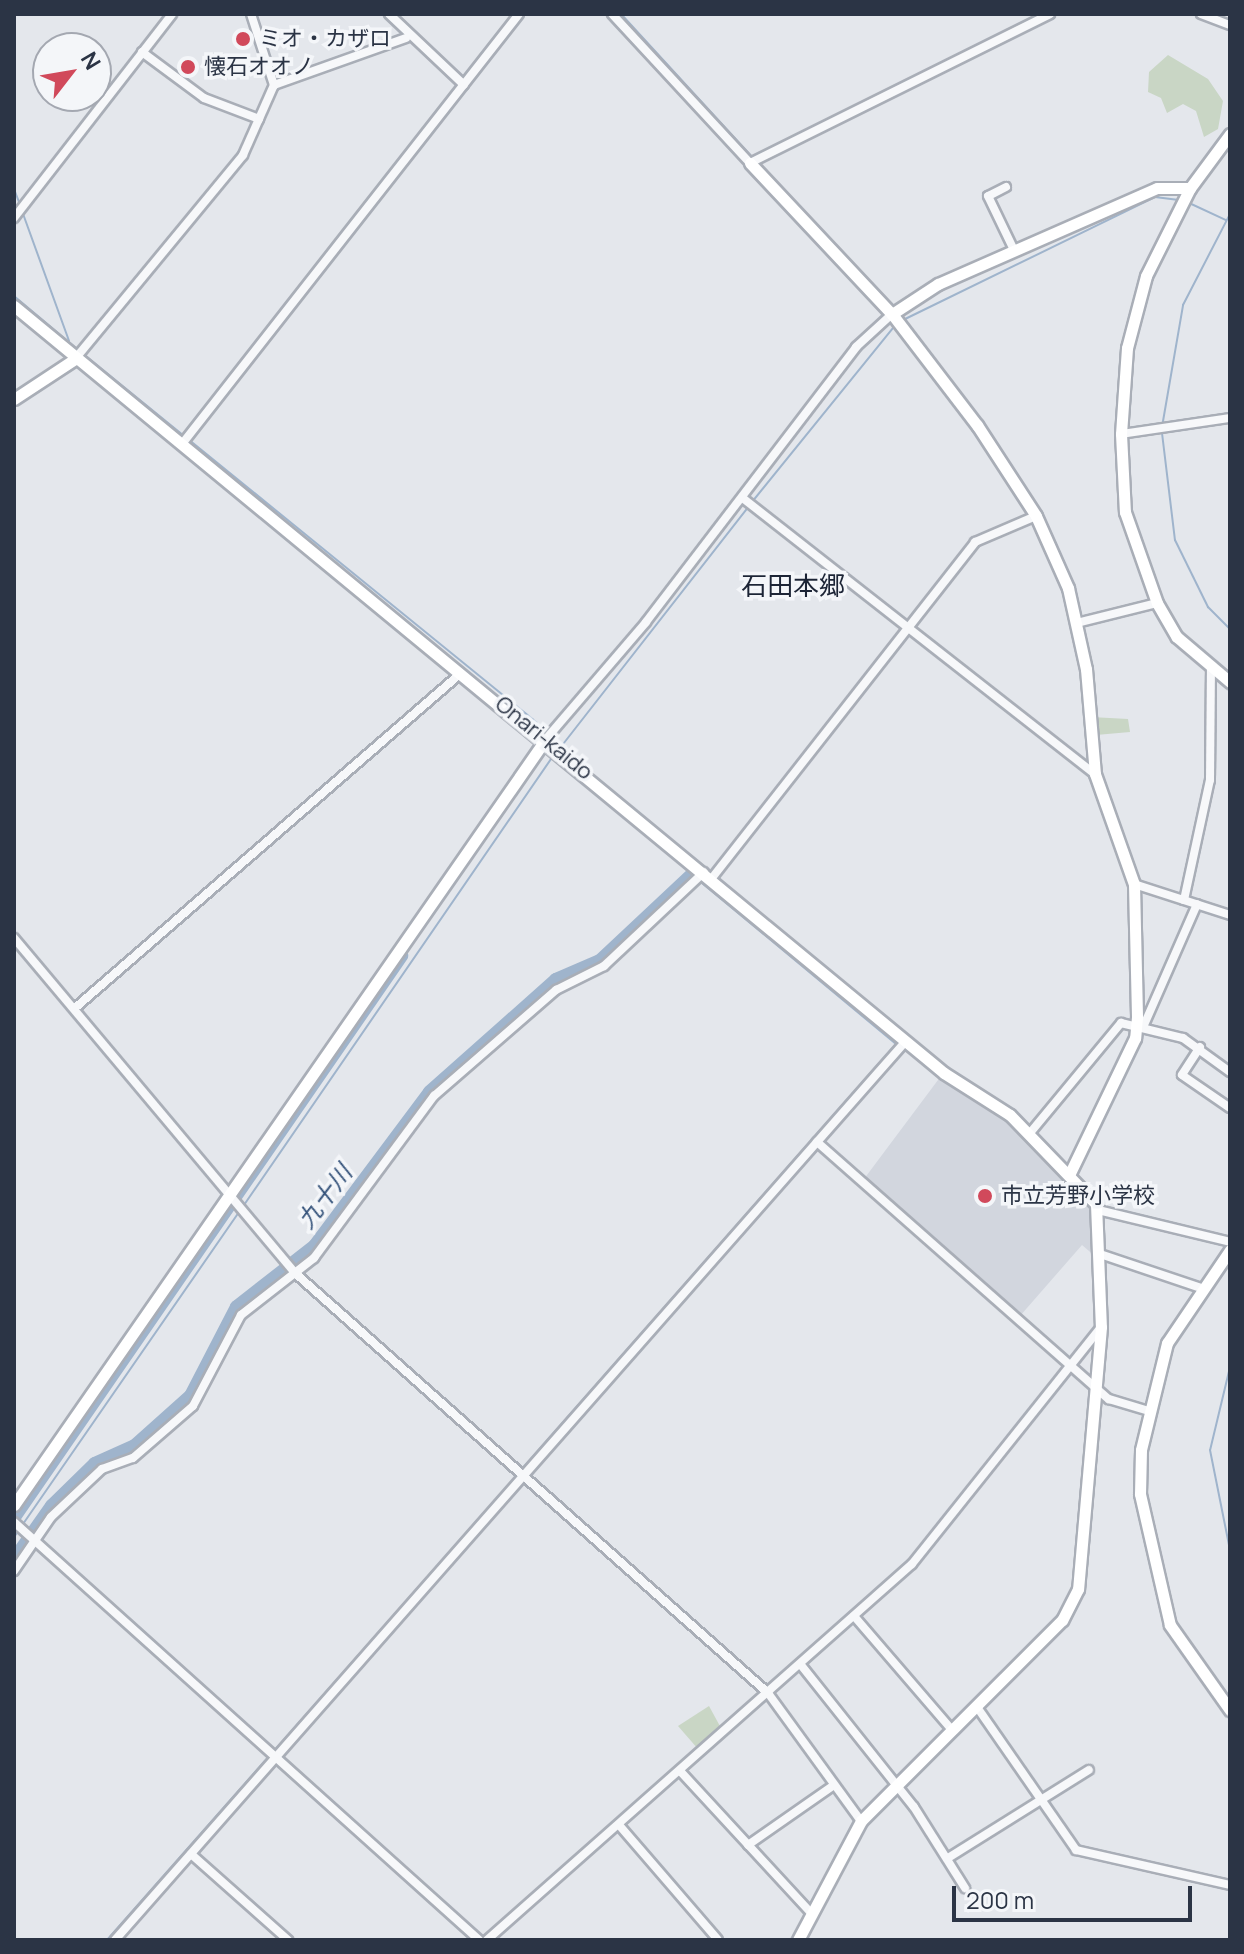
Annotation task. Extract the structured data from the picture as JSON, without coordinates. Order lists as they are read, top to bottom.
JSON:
{
  "streets": {
    "street": ["Onari-kaido"]
  },
  "districts": ["石田本郷"],
  "water": ["九十川"],
  "places": ["ミオ・カザロ", "懐石オオノ", "市立芳野小学校"],
  "scale_bar": "200 m",
  "north": "top right"
}
